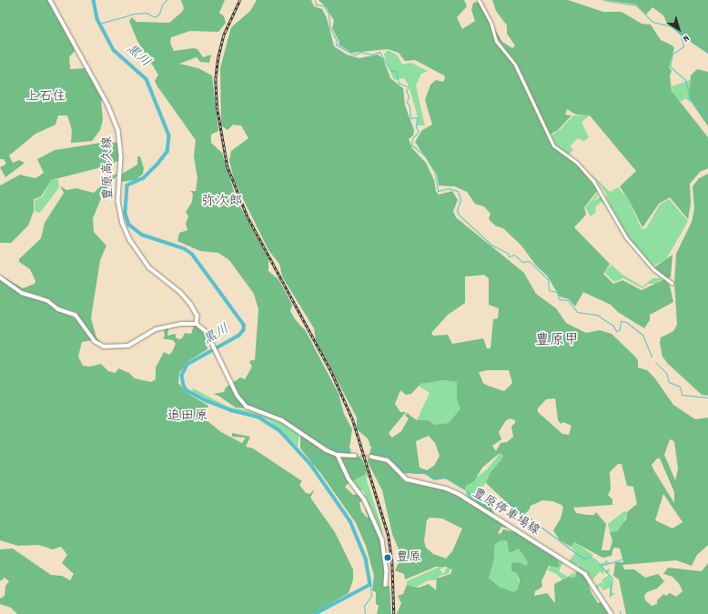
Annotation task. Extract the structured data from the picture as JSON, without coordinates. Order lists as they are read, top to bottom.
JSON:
{
  "streets": {
    "main road": ["豊原高久線", "豊原停車場線"]
  },
  "districts": [
    "上石住",
    "弥次郎",
    "豊原甲",
    "追田原"
  ],
  "water": ["黒川"],
  "places": ["豊原"],
  "north": "bottom right"
}
